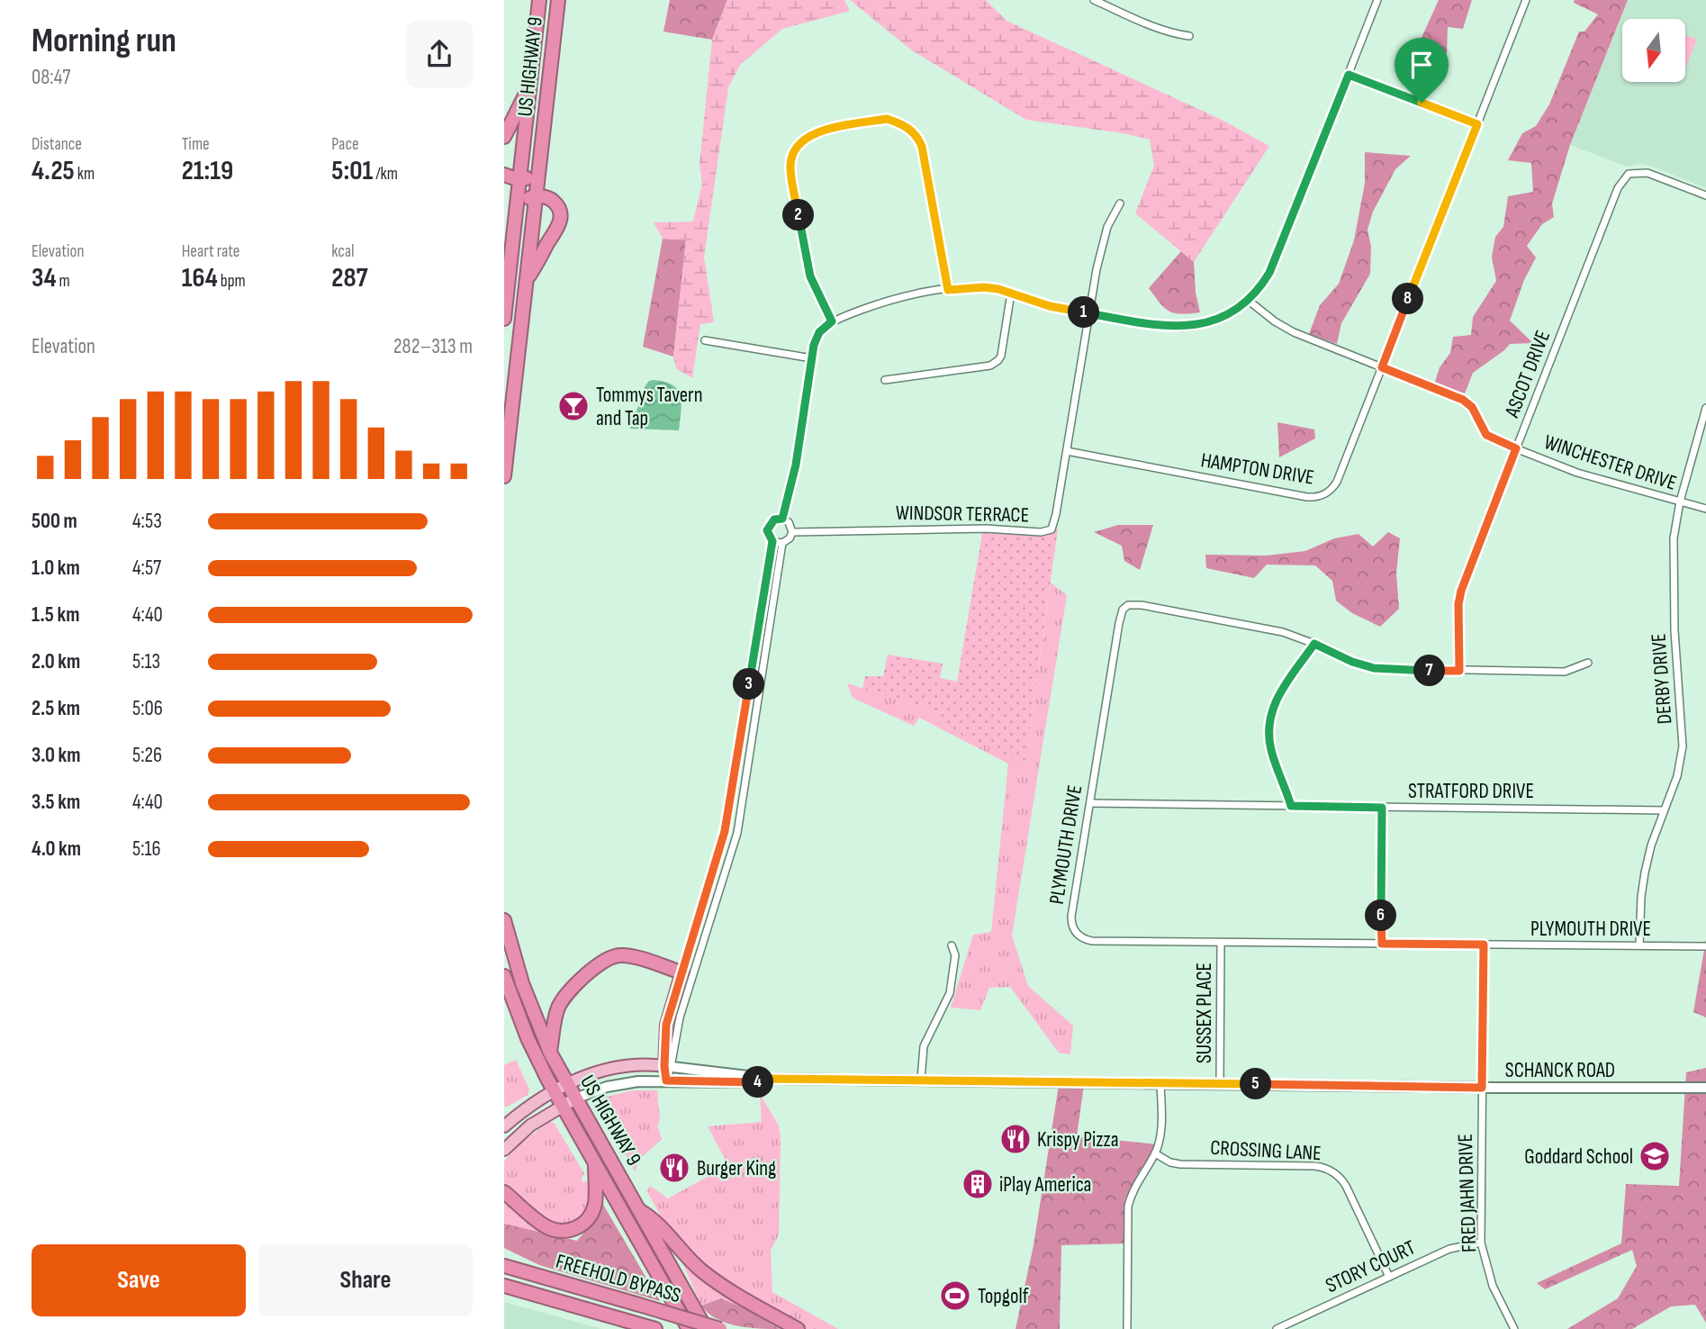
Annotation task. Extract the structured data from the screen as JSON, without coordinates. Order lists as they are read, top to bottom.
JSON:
{
  "streets": {
    "highway": ["US HIGHWAY 9", "FREEHOLD BYPASS"],
    "main road": ["SCHANCK ROAD"],
    "street": [
      "ASCOT DRIVE",
      "WINCHESTER DRIVE",
      "HAMPTON DRIVE",
      "WINDSOR TERRACE",
      "DERBY DRIVE",
      "STRATFORD DRIVE",
      "PLYMOUTH DRIVE",
      "SUSSEX PLACE",
      "CROSSING LANE",
      "FRED JAHN DRIVE",
      "STORY COURT"
    ]
  },
  "crossings": [
    ["US HIGHWAY 9", "SCHANCK ROAD"],
    ["ASCOT DRIVE", "WINCHESTER DRIVE"],
    ["ASCOT DRIVE", "PLYMOUTH DRIVE"],
    ["WINCHESTER DRIVE", "HAMPTON DRIVE"],
    ["WINCHESTER DRIVE", "DERBY DRIVE"],
    ["HAMPTON DRIVE", "WINDSOR TERRACE"],
    ["DERBY DRIVE", "STRATFORD DRIVE"],
    ["DERBY DRIVE", "PLYMOUTH DRIVE"],
    ["STRATFORD DRIVE", "PLYMOUTH DRIVE"],
    ["PLYMOUTH DRIVE", "SUSSEX PLACE"],
    ["PLYMOUTH DRIVE", "FRED JAHN DRIVE"],
    ["SUSSEX PLACE", "SCHANCK ROAD"],
    ["SCHANCK ROAD", "FRED JAHN DRIVE"],
    ["CROSSING LANE", "STORY COURT"],
    ["FRED JAHN DRIVE", "STORY COURT"]
  ],
  "places": {
    "bar": ["Tommys Tavern and Tap"],
    "restaurant": ["Krispy Pizza", "Burger King"],
    "school or university": ["Goddard School"],
    "building": ["iPlay America"],
    "sports": ["Topgolf"]
  },
  "north": "bottom",
  "page": {
    "heading": ["Morning run", "08:47"],
    "stats": [
      ["Distance", "4.25 km"],
      ["Time", "21:19"],
      ["Pace", "5:01 /km"],
      ["Elevation", "34 m"],
      ["Heart rate", "164 bpm"],
      ["kcal", "287"]
    ],
    "pins": [
      "2",
      "8",
      "1",
      "7",
      "3",
      "6",
      "4",
      "5"
    ],
    "chart": ["Elevation", "282–313 m"],
    "list": [
      {
        "name": "500 m",
        "note": "4:53"
      },
      {
        "name": "1.0 km",
        "note": "4:57"
      },
      {
        "name": "1.5 km",
        "note": "4:40"
      },
      {
        "name": "2.0 km",
        "note": "5:13"
      },
      {
        "name": "2.5 km",
        "note": "5:06"
      },
      {
        "name": "3.0 km",
        "note": "5:26"
      },
      {
        "name": "3.5 km",
        "note": "4:40"
      },
      {
        "name": "4.0 km",
        "note": "5:16"
      }
    ],
    "buttons": ["Save", "Share"]
  }
}
